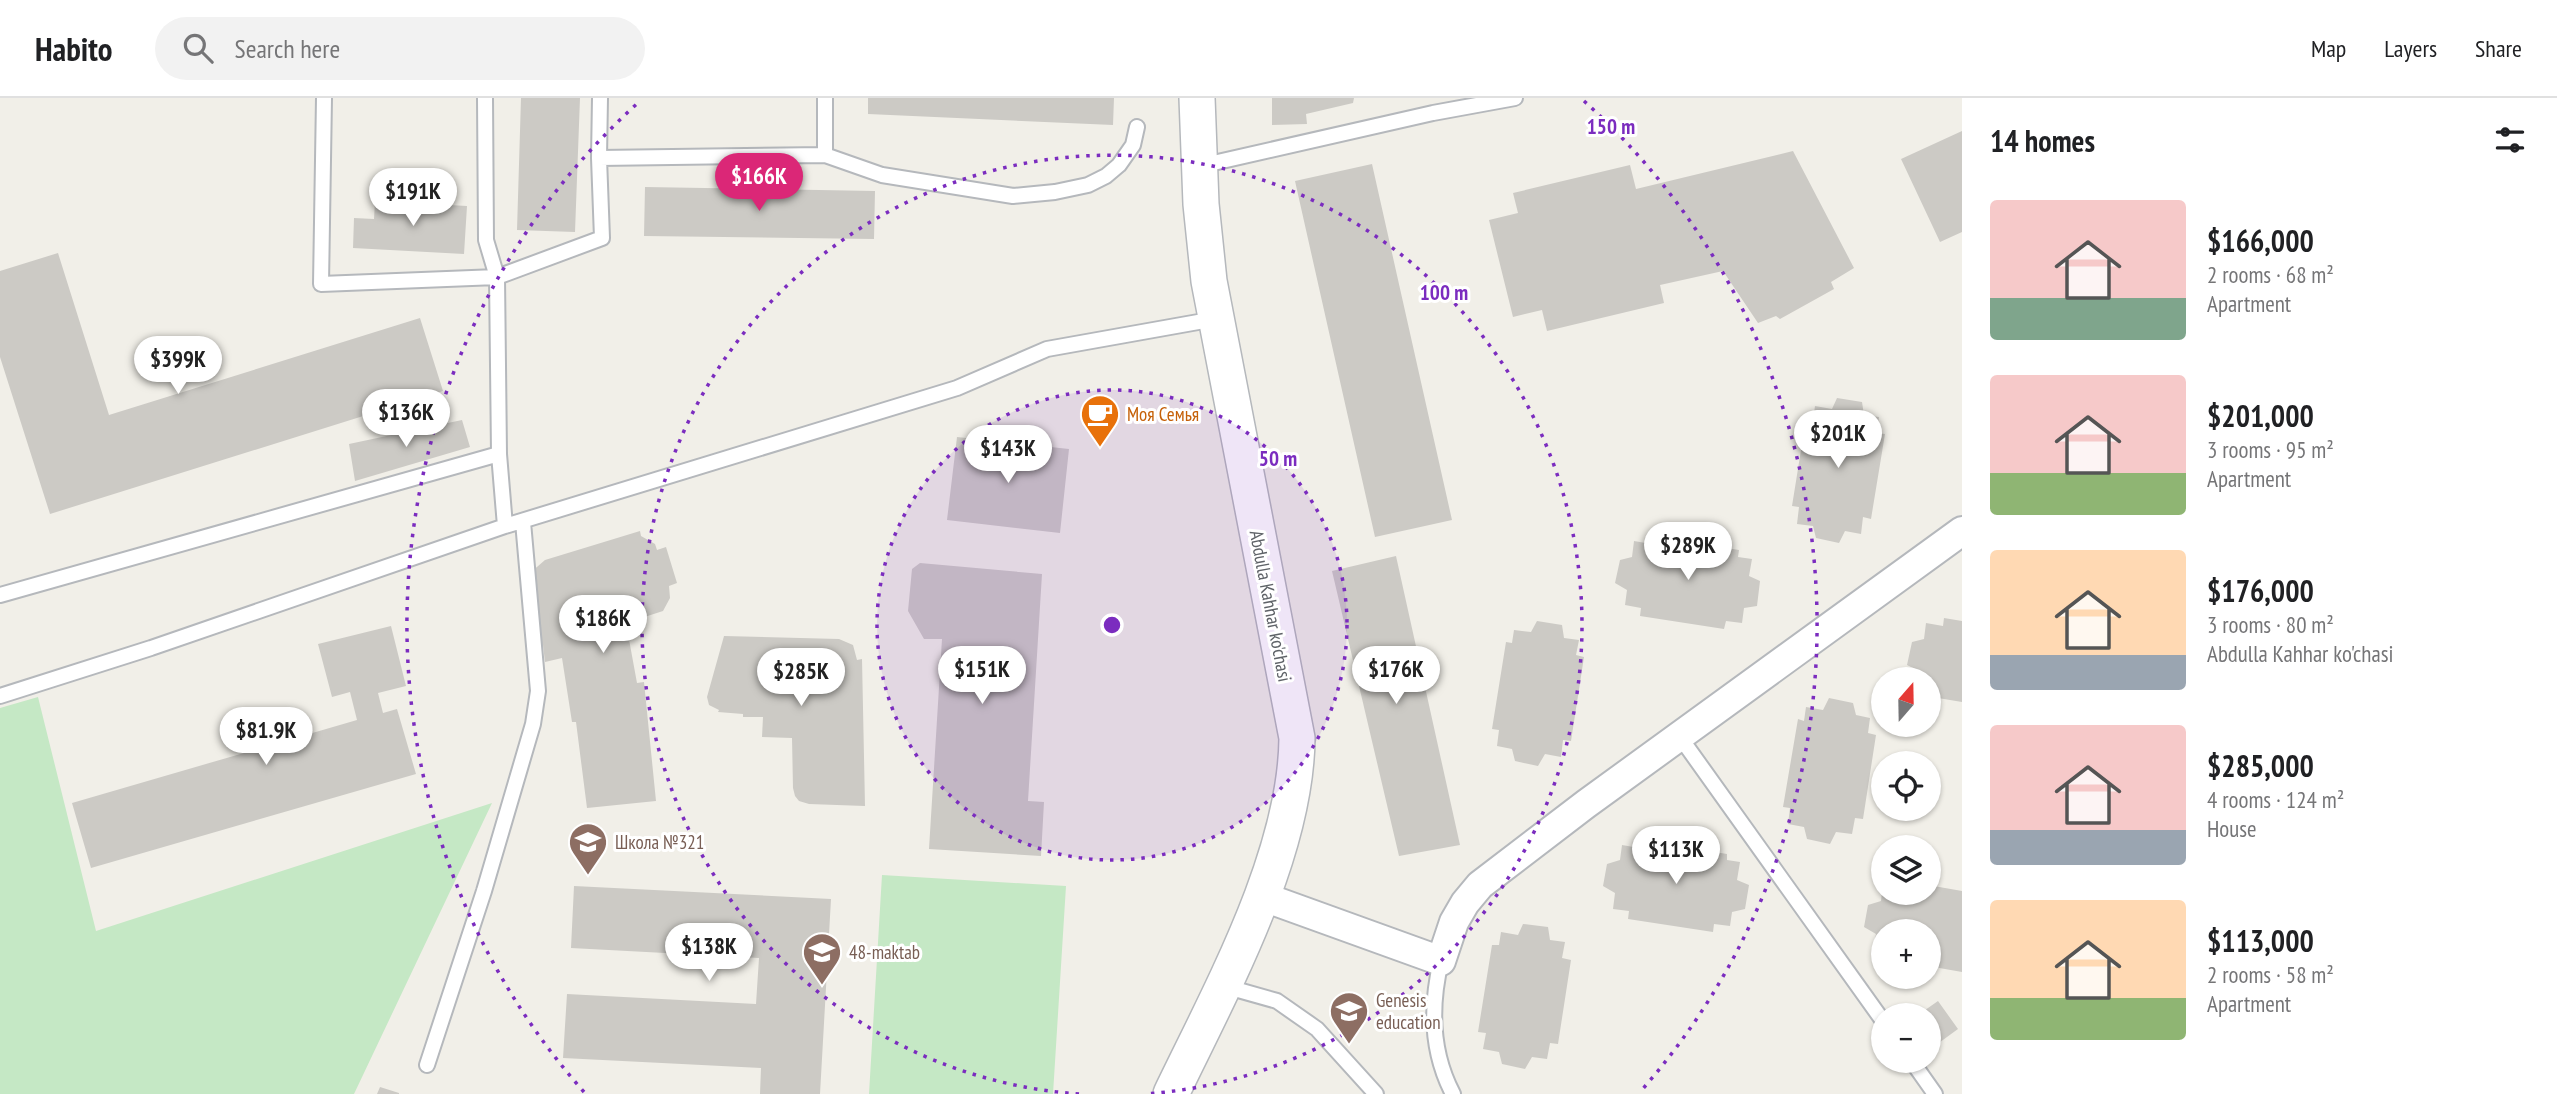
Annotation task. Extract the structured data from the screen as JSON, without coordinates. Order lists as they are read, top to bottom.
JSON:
{
  "streets": {
    "street": ["Abdulla Kahhar ko'chasi"]
  },
  "places": {
    "cafe": ["Моя Семья"],
    "school or university": ["Школа №321", "48-maktab", "Genesis education"]
  },
  "north": "top",
  "page": {
    "header": "Habito",
    "search": "Search here",
    "nav": ["Map", "Layers", "Share"],
    "heading": "14 homes",
    "price": [
      "$166K",
      "$191K",
      "$399K",
      "$136K",
      "$201K",
      "$143K",
      "$289K",
      "$186K",
      "$151K",
      "$176K",
      "$285K",
      "$81.9K",
      "$113K",
      "$138K"
    ],
    "list": [
      {
        "name": "$166,000",
        "note": "2 rooms · 68 m² · Apartment"
      },
      {
        "name": "$201,000",
        "note": "3 rooms · 95 m² · Apartment"
      },
      {
        "name": "$176,000",
        "note": "3 rooms · 80 m² · Abdulla Kahhar ko'chasi"
      },
      {
        "name": "$285,000",
        "note": "4 rooms · 124 m² · House"
      },
      {
        "name": "$113,000",
        "note": "2 rooms · 58 m² · Apartment"
      }
    ],
    "map_buttons": ["+", "−"]
  },
  "rings": ["150 m", "100 m", "50 m"]
}
